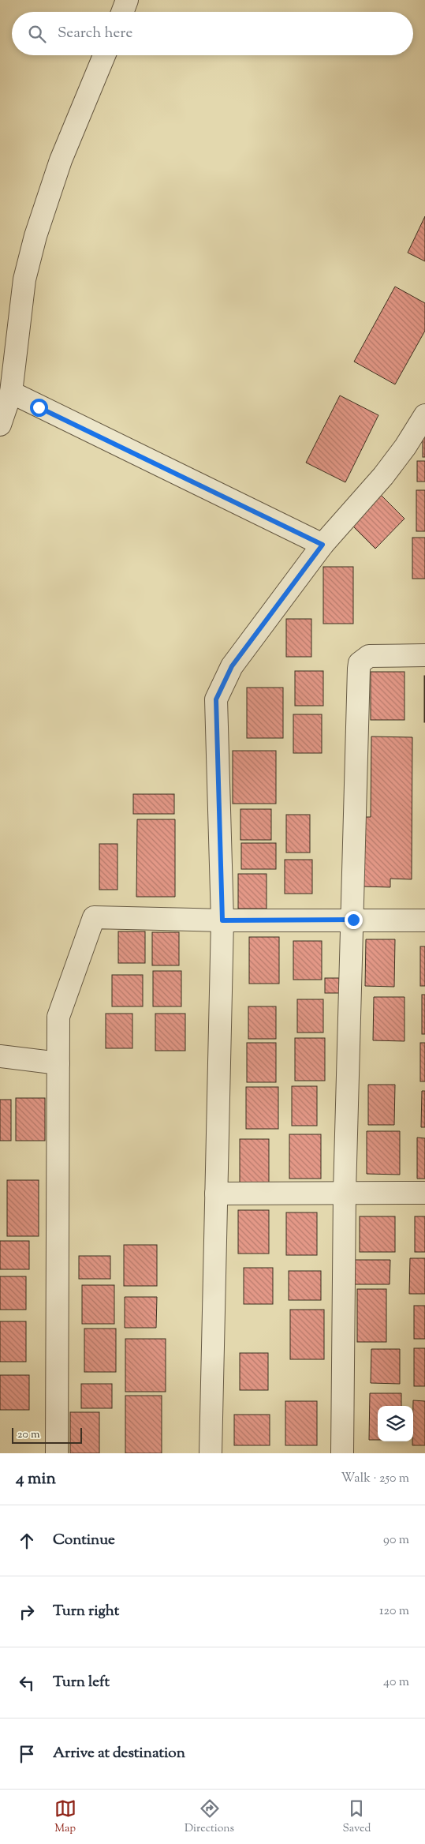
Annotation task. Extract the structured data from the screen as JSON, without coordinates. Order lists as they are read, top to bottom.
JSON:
{
  "scale_bar": "20 m",
  "page": {
    "search": "Search here",
    "scale": "20 m",
    "heading": ["4 min", "Walk · 250 m"],
    "list": [
      ["Continue", "90 m"],
      ["Turn right", "120 m"],
      ["Turn left", "40 m"],
      "Arrive at destination"
    ],
    "nav": ["Map", "Directions", "Saved"]
  }
}
